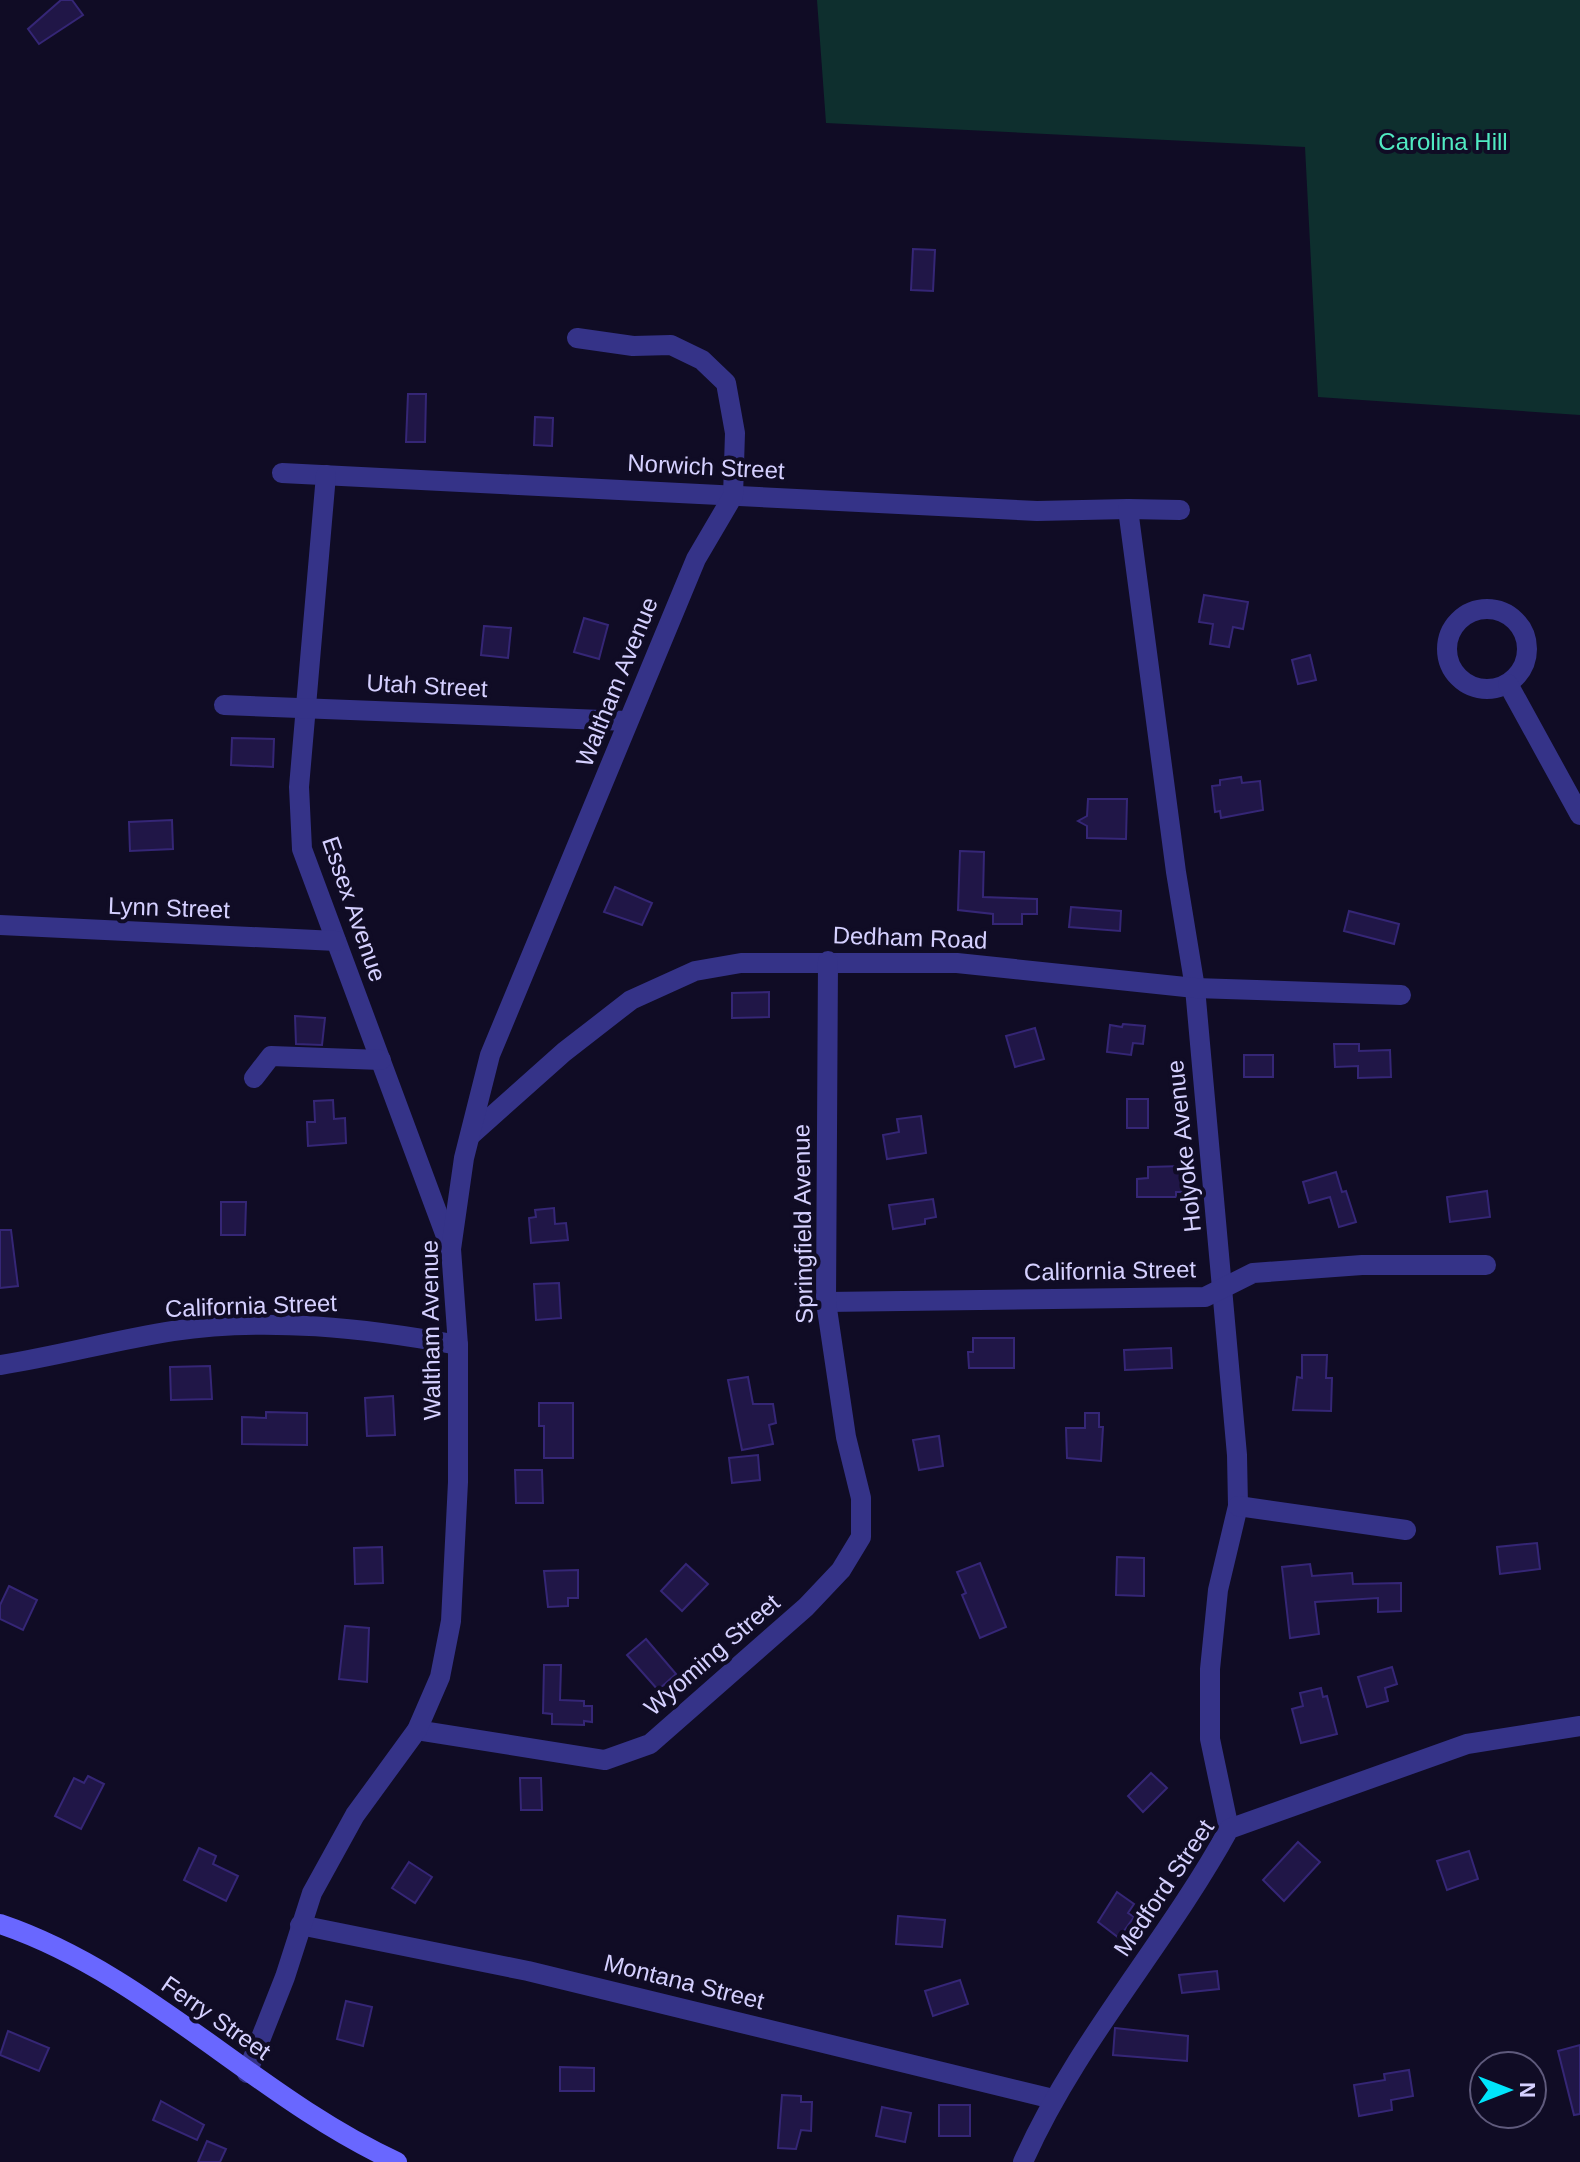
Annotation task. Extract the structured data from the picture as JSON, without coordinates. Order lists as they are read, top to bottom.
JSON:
{
  "streets": {
    "main road": ["Ferry Street"],
    "street": [
      "Norwich Street",
      "Waltham Avenue",
      "Utah Street",
      "Lynn Street",
      "Essex Avenue",
      "Dedham Road",
      "Holyoke Avenue",
      "Springfield Avenue",
      "California Street",
      "Wyoming Street",
      "Medford Street",
      "Montana Street"
    ]
  },
  "crossings": [
    ["Norwich Street", "Waltham Avenue"],
    ["Norwich Street", "Essex Avenue"],
    ["Norwich Street", "Holyoke Avenue"],
    ["Waltham Avenue", "Utah Street"],
    ["Waltham Avenue", "Essex Avenue"],
    ["Waltham Avenue", "Dedham Road"],
    ["Waltham Avenue", "California Street"],
    ["Waltham Avenue", "Wyoming Street"],
    ["Waltham Avenue", "Montana Street"],
    ["Waltham Avenue", "Ferry Street"],
    ["Utah Street", "Essex Avenue"],
    ["Lynn Street", "Essex Avenue"],
    ["Dedham Road", "Holyoke Avenue"],
    ["Dedham Road", "Springfield Avenue"],
    ["Holyoke Avenue", "California Street"],
    ["Holyoke Avenue", "Medford Street"],
    ["Springfield Avenue", "California Street"],
    ["Springfield Avenue", "Wyoming Street"],
    ["Medford Street", "Montana Street"]
  ],
  "parks": ["Carolina Hill"],
  "north": "right"
}
